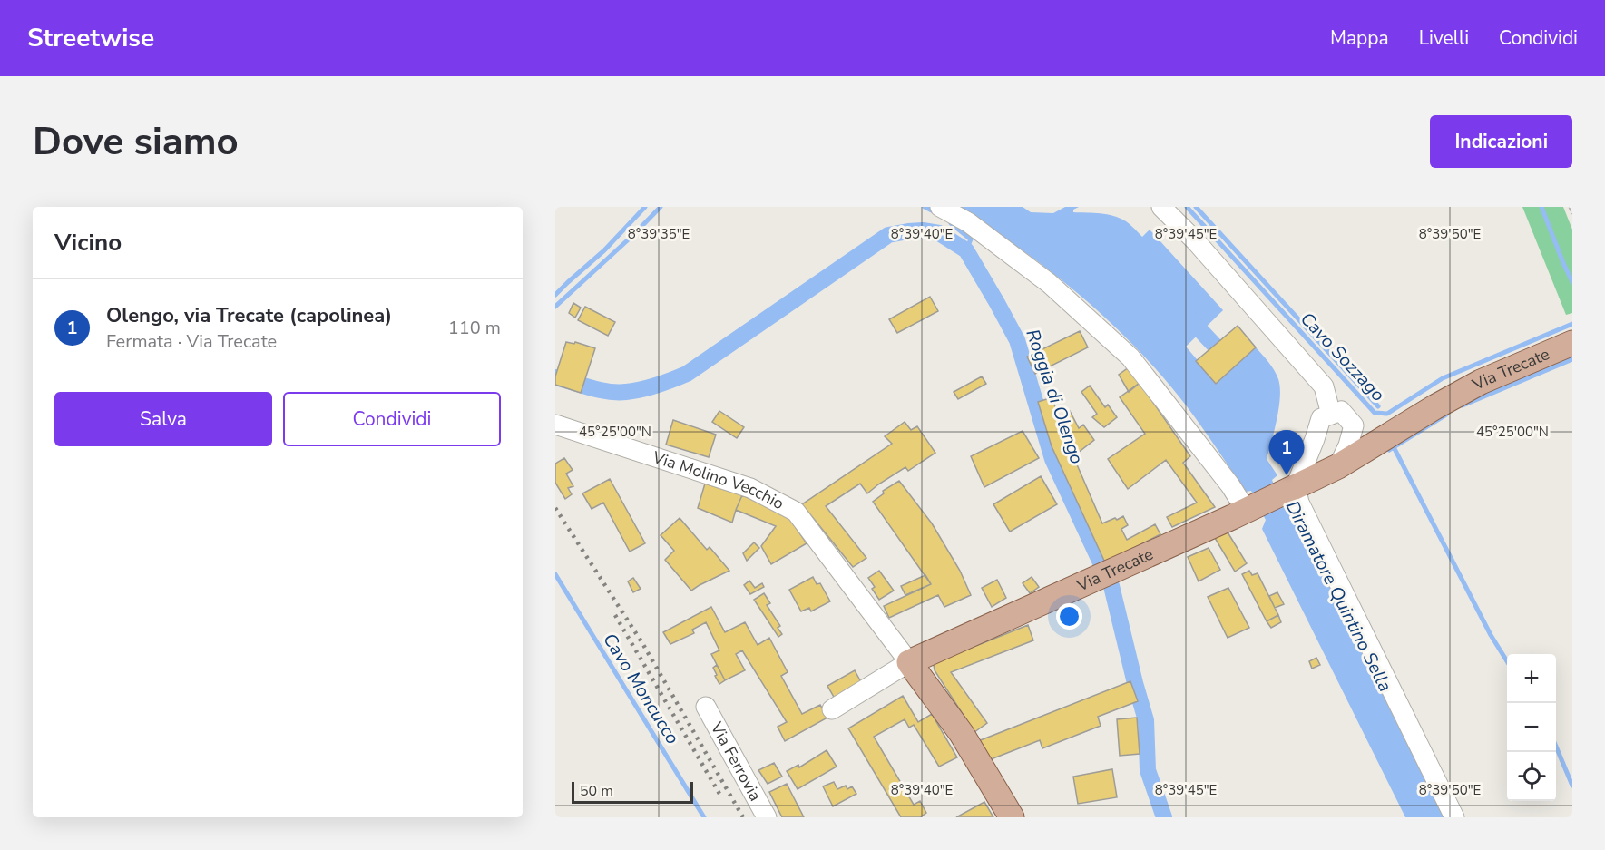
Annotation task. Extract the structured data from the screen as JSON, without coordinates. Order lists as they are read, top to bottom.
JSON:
{
  "streets": {
    "main road": ["Via Trecate"],
    "street": ["Via Molino Vecchio", "Via Ferrovia"]
  },
  "crossings": [
    ["Via Trecate", "Via Molino Vecchio"]
  ],
  "water": [
    "Cavo Sozzago",
    "Roggia di Olengo",
    "Diramatore Quintino Sella",
    "Cavo Moncucco"
  ],
  "scale_bar": "50 m",
  "page": {
    "header": "Streetwise",
    "nav": ["Mappa", "Livelli", "Condividi"],
    "buttons": [
      "Indicazioni",
      ["Salva", "Condividi"]
    ],
    "title": "Dove siamo",
    "heading": "Vicino",
    "list": [
      {
        "mark": "1",
        "name": "Olengo, via Trecate (capolinea)",
        "note": "Fermata · Via Trecate",
        "value": "110 m"
      }
    ],
    "pins": "1",
    "map_buttons": ["+", "−"],
    "scale": "50 m"
  },
  "coordinates": [
    "8°39'35\"E",
    "8°39'40\"E",
    "8°39'45\"E",
    "8°39'50\"E",
    "45°25'00\"N"
  ]
}
